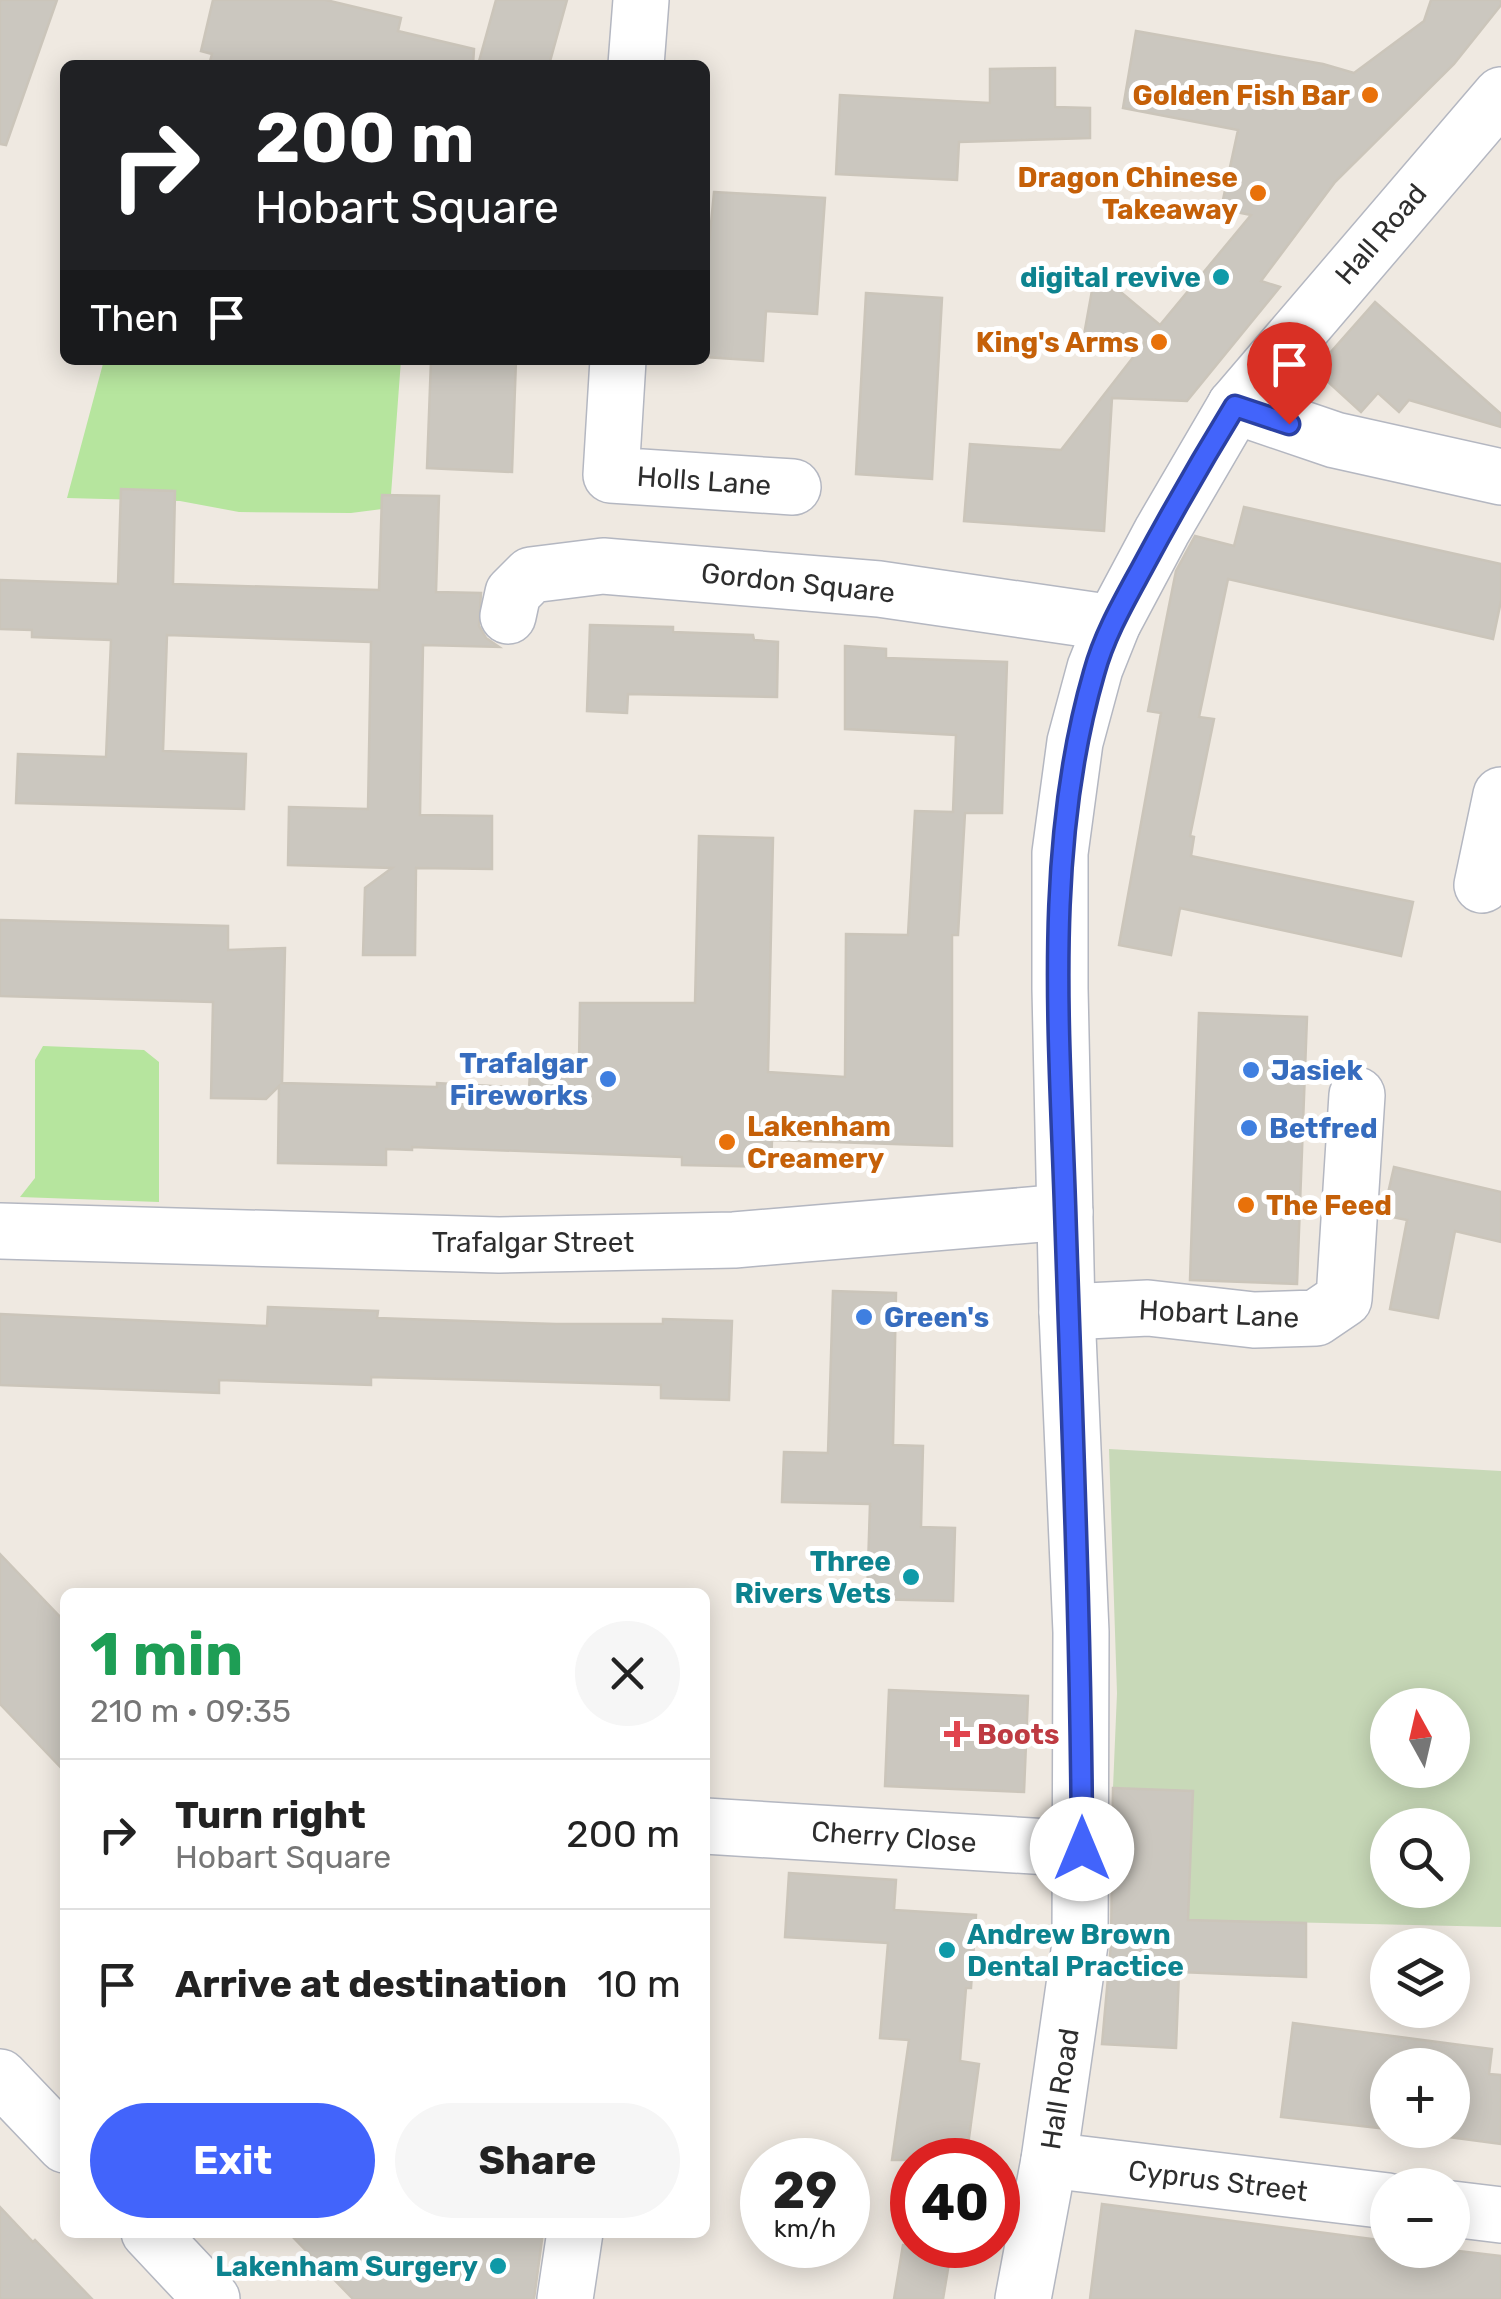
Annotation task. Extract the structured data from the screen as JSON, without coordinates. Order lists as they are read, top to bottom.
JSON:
{
  "streets": {
    "street": [
      "Hall Road",
      "Holls Lane",
      "Gordon Square",
      "Trafalgar Street",
      "Hobart Lane",
      "Cherry Close",
      "Cyprus Street"
    ]
  },
  "crossings": [
    ["Hall Road", "Gordon Square"],
    ["Hall Road", "Trafalgar Street"],
    ["Hall Road", "Hobart Lane"],
    ["Hall Road", "Cherry Close"],
    ["Hall Road", "Cyprus Street"]
  ],
  "places": {
    "other": [
      "Golden Fish Bar",
      "Dragon Chinese Takeaway",
      "digital revive",
      "King's Arms",
      "Jasiek",
      "Trafalgar Fireworks",
      "Betfred",
      "Lakenham Creamery",
      "The Feed",
      "Green's",
      "Three Rivers Vets",
      "Andrew Brown Dental Practice",
      "Lakenham Surgery"
    ],
    "health": ["Boots"]
  },
  "north": "top",
  "page": {
    "turn": ["200 m", "Hobart Square"],
    "then": "Then",
    "heading": ["1 min", "210 m · 09:35"],
    "map_buttons": ["+", "−"],
    "list": [
      {
        "name": "Turn right",
        "note": "Hobart Square",
        "value": "200 m"
      },
      {
        "name": "Arrive at destination",
        "value": "10 m"
      }
    ],
    "buttons": ["Exit", "Share"],
    "speed": "29 km/h",
    "limit": "40"
  }
}
